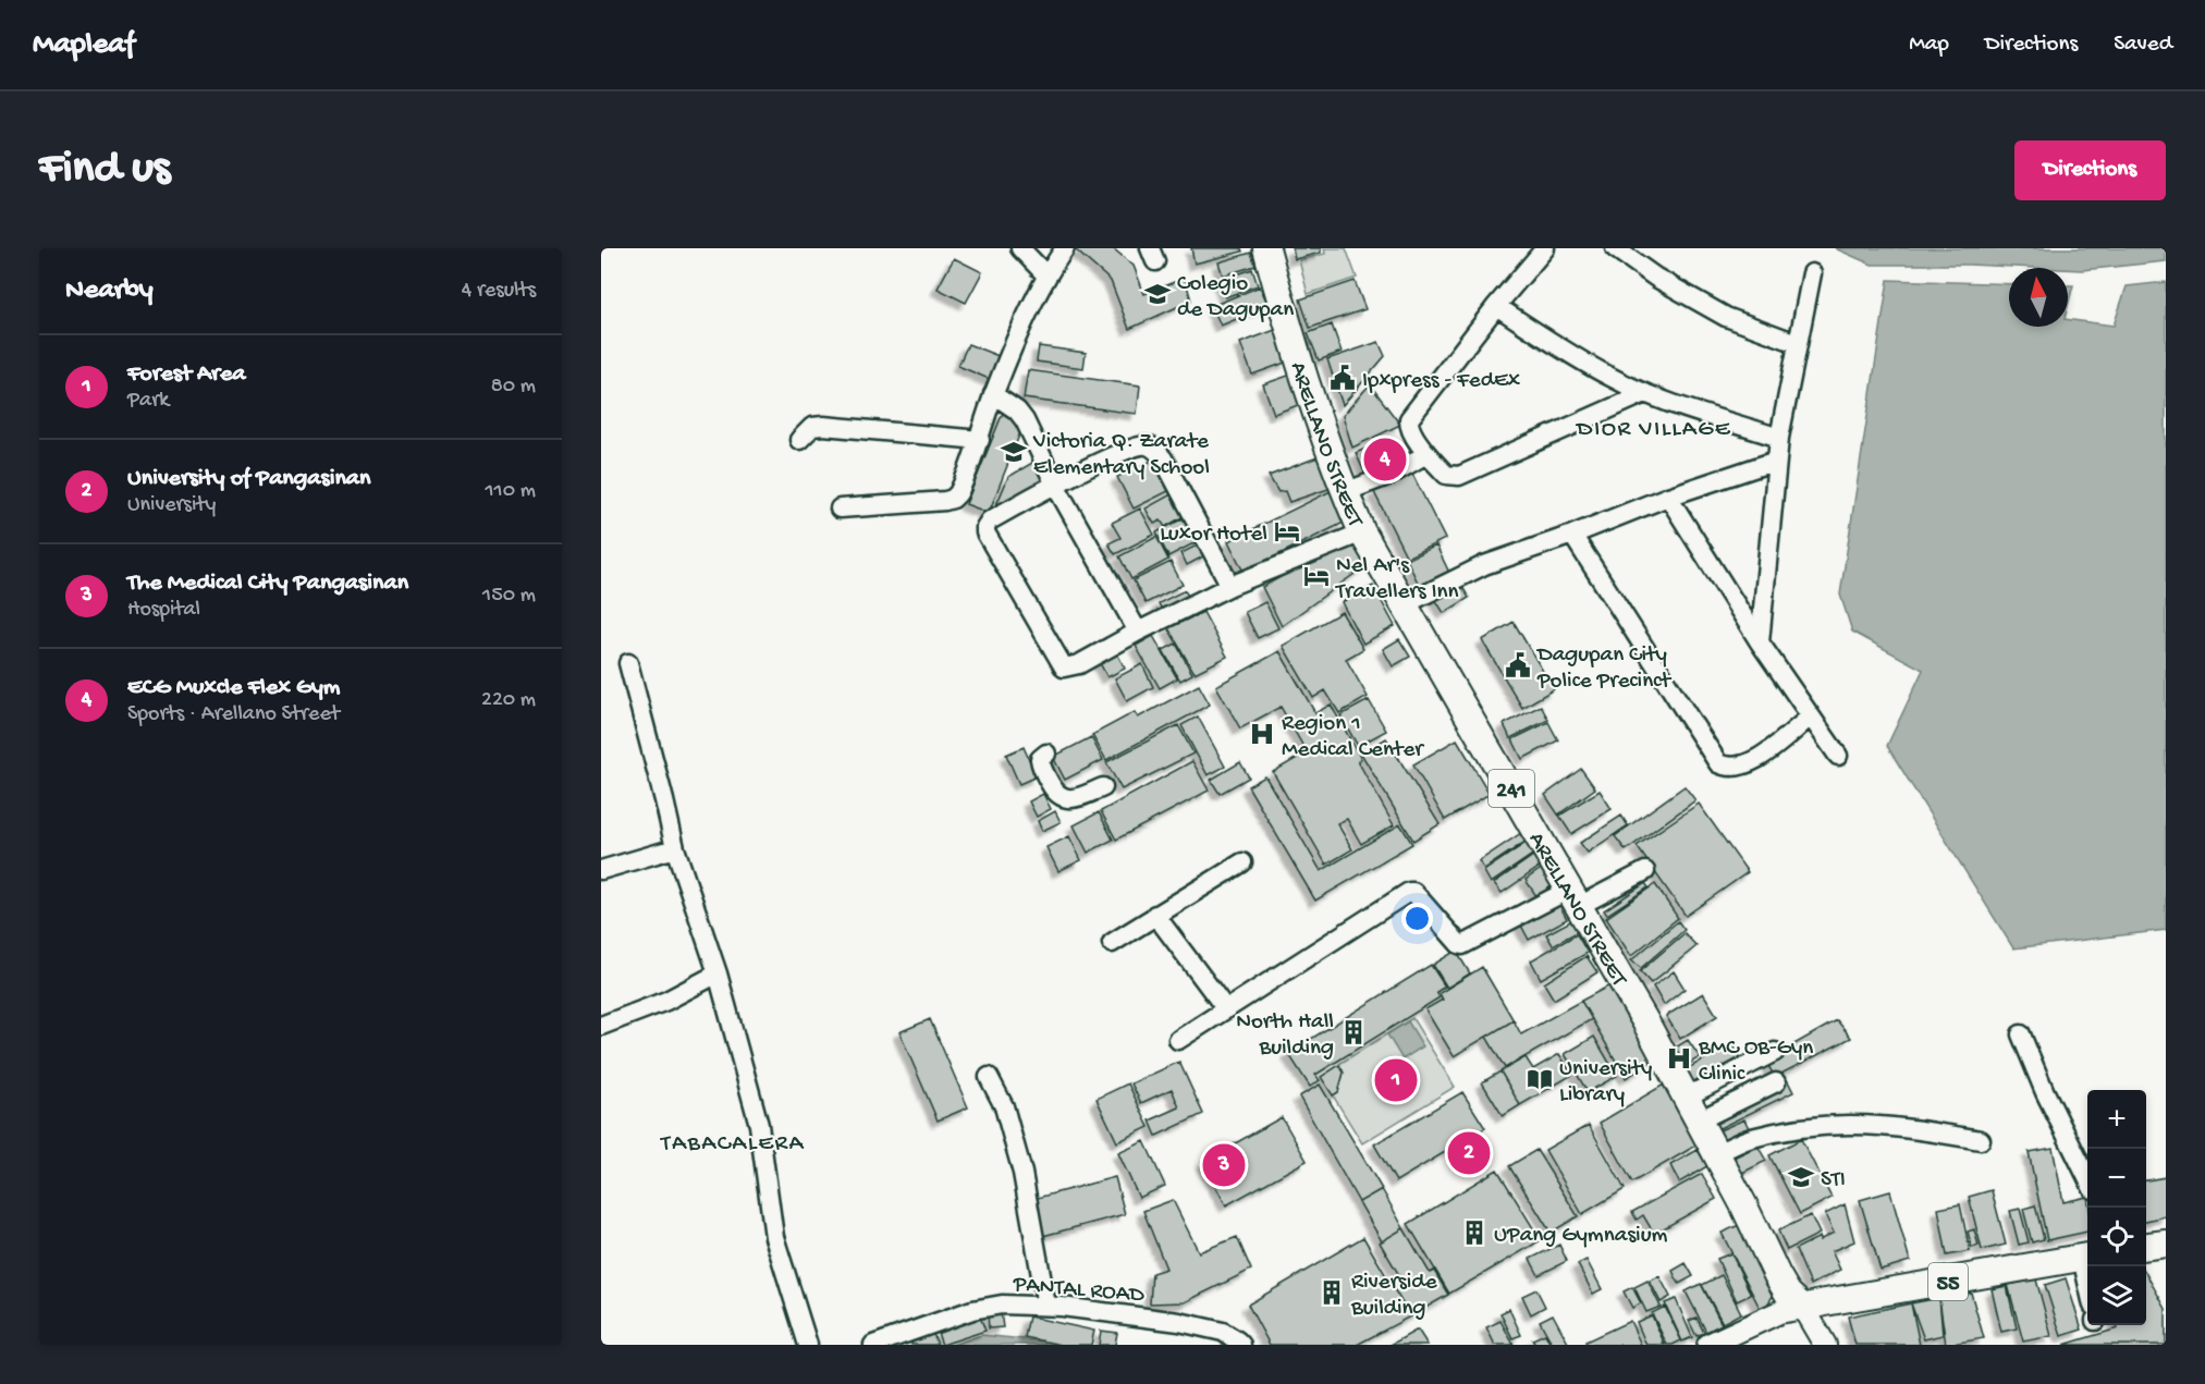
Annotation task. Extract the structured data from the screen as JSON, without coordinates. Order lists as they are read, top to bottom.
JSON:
{
  "streets": {
    "highway": ["ARELLANO STREET", "241", "55"],
    "street": ["PANTAL ROAD"]
  },
  "crossings": [
    ["ARELLANO STREET", "241"],
    ["ARELLANO STREET", "55"],
    ["241", "55"]
  ],
  "districts": ["DIOR VILLAGE", "TABACALERA"],
  "places": {
    "school or university": ["Colegio de Dagupan", "Victoria Q. Zarate Elementary School", "STI"],
    "public building": ["Ipxpress - FedEx", "Dagupan City Police Precinct"],
    "hotel": ["Luxor Hotel", "Nel Ar's Travellers Inn"],
    "hospital": ["Region 1 Medical Center", "BMC OB-Gyn Clinic"],
    "building": ["North Hall Building", "UPang Gymnasium", "Riverside Building"],
    "library": ["University Library"]
  },
  "north": "top",
  "page": {
    "header": "Mapleaf",
    "nav": ["Map", "Directions", "Saved"],
    "buttons": "Directions",
    "title": "Find us",
    "heading": ["Nearby", "4 results"],
    "list": [
      {
        "mark": "1",
        "name": "Forest Area",
        "note": "Park",
        "value": "80 m"
      },
      {
        "mark": "2",
        "name": "University of Pangasinan",
        "note": "University",
        "value": "110 m"
      },
      {
        "mark": "3",
        "name": "The Medical City Pangasinan",
        "note": "Hospital",
        "value": "150 m"
      },
      {
        "mark": "4",
        "name": "ECG Muxcle Flex Gym",
        "note": "Sports · Arellano Street",
        "value": "220 m"
      }
    ],
    "pins": [
      "4",
      "1",
      "2",
      "3"
    ],
    "map_buttons": ["+", "−"]
  }
}
